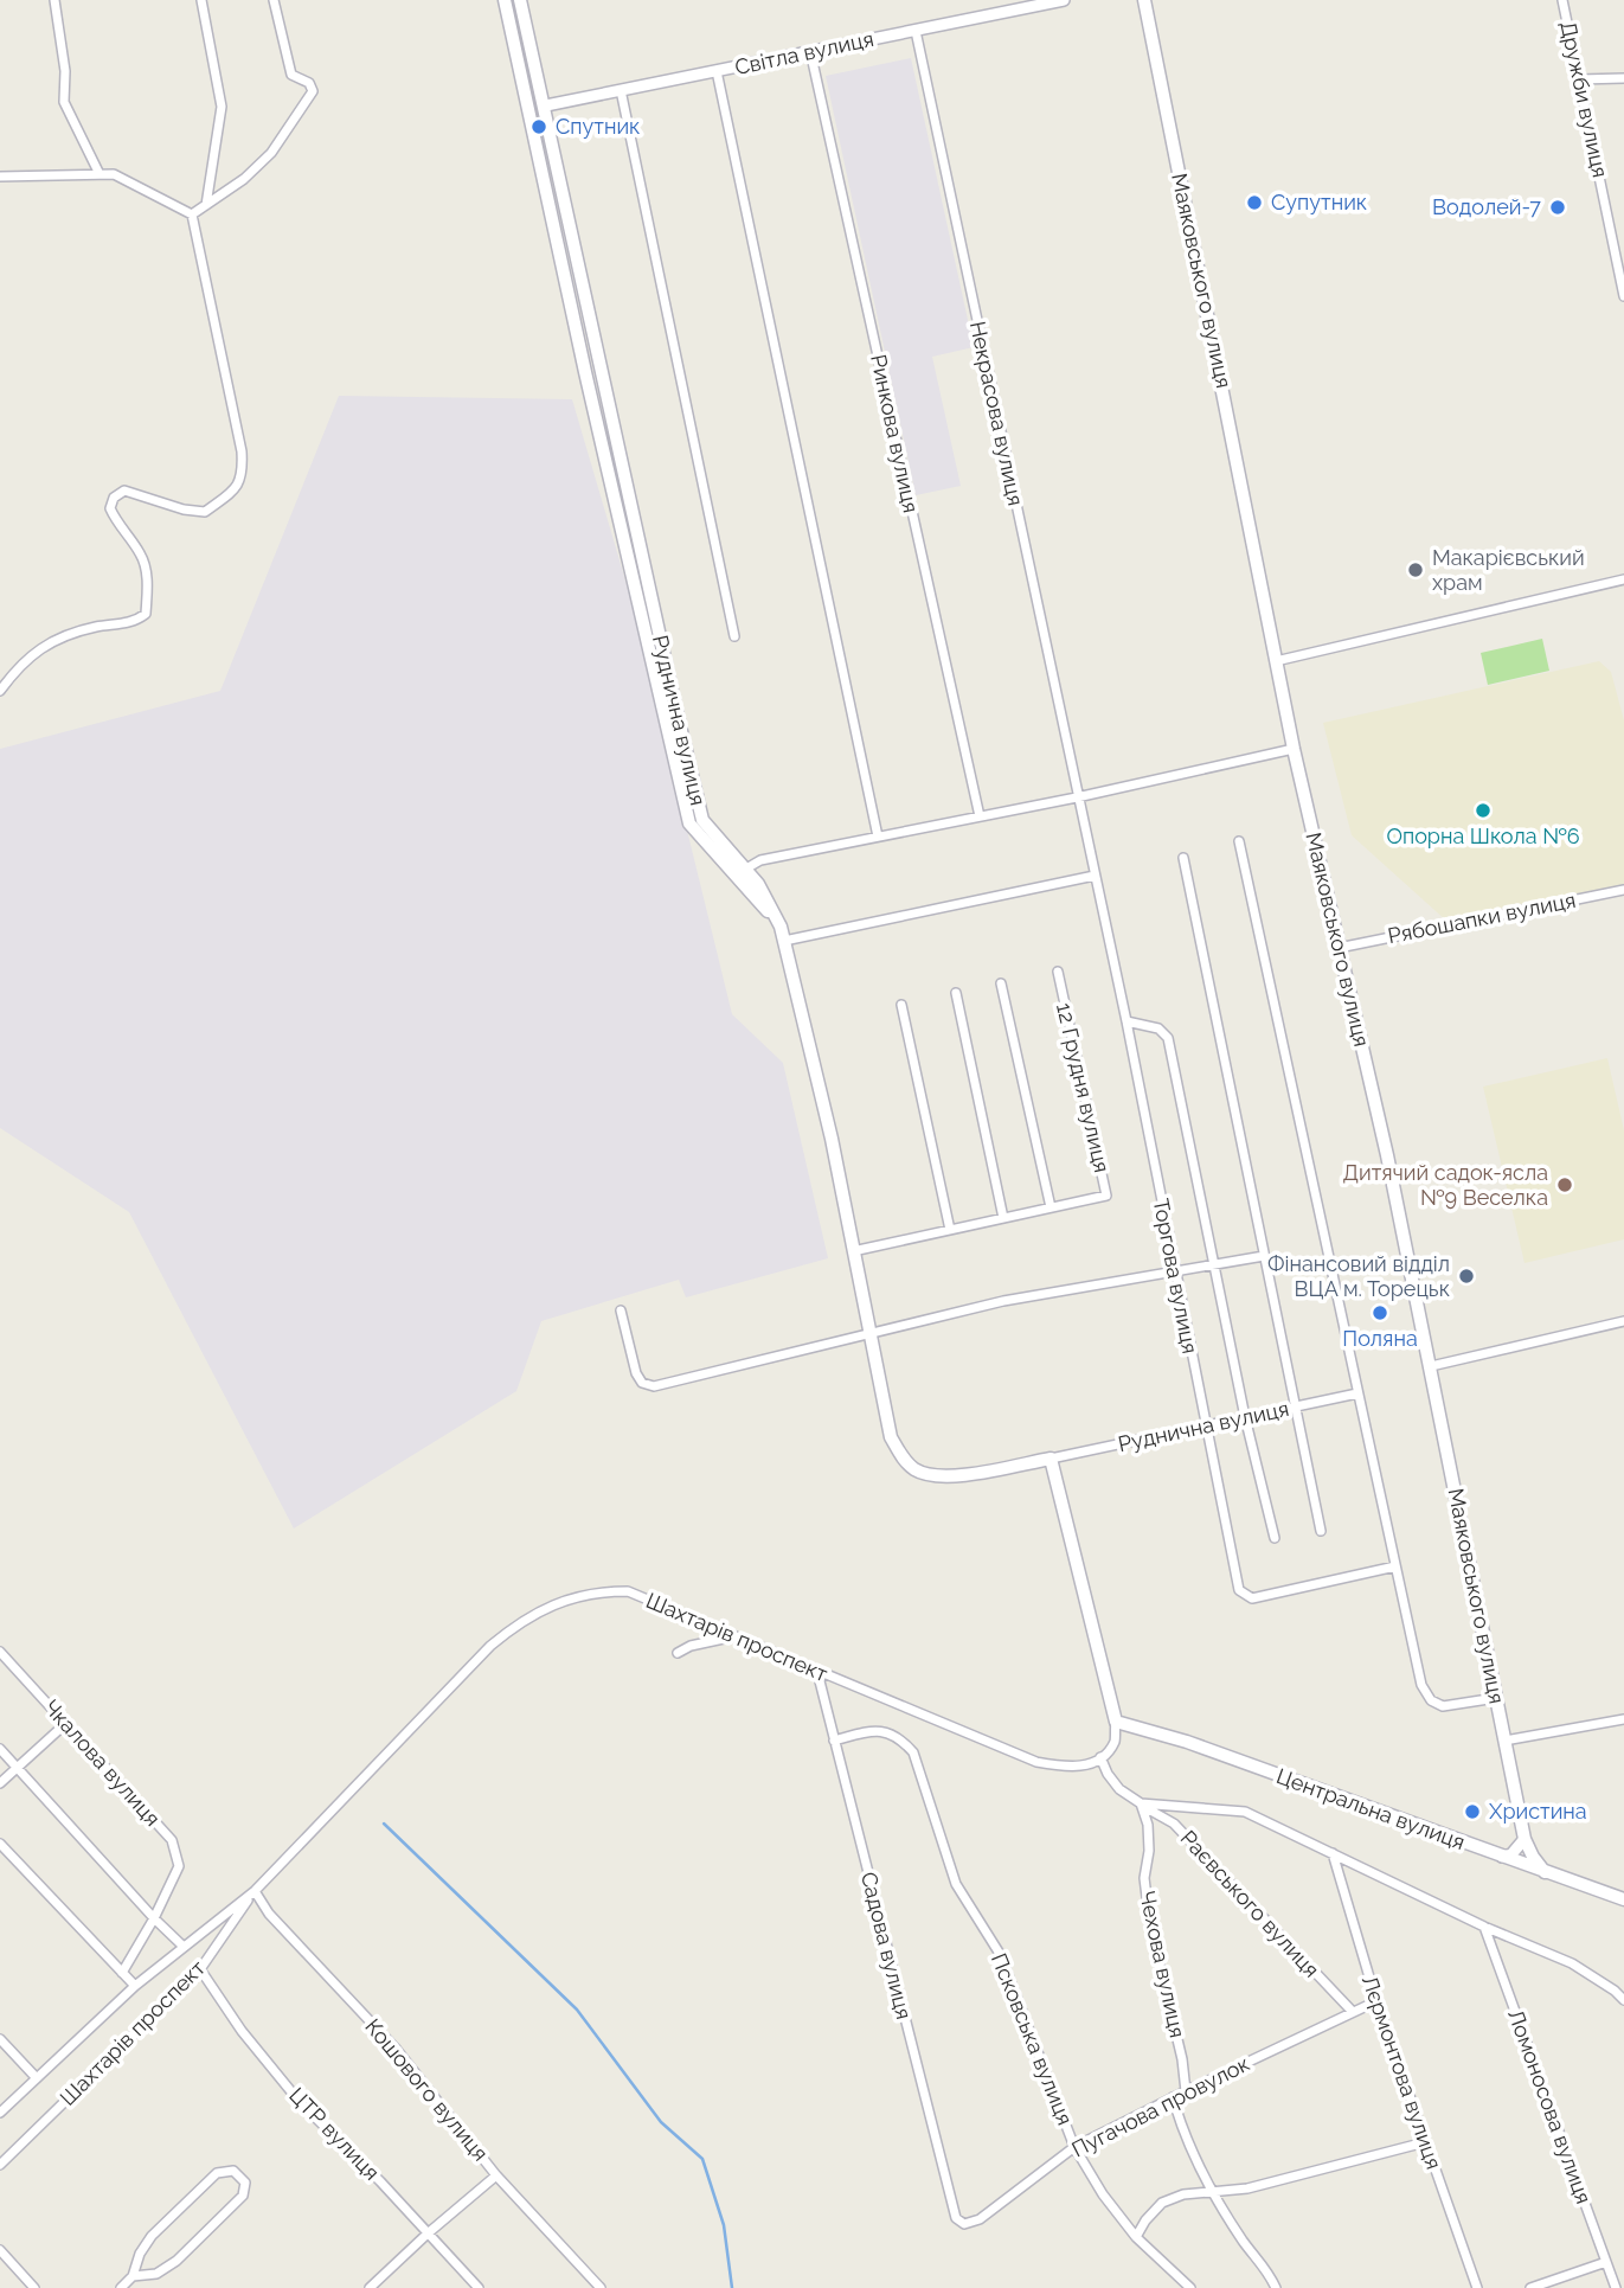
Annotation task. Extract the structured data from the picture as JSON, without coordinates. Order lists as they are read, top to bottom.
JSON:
{
  "streets": {
    "main road": ["Маяковського вулиця", "Руднична вулиця", "Центральна вулиця"],
    "street": [
      "Світла вулиця",
      "Дружби вулиця",
      "Некрасова вулиця",
      "Ринкова вулиця",
      "Рябошапки вулиця",
      "12 Грудня вулиця",
      "Торгова вулиця",
      "Шахтарів проспект",
      "Чкалова вулиця",
      "Раєвського вулиця",
      "Садова вулиця",
      "Чехова вулиця",
      "Псковська вулиця",
      "Лєрмонтова вулиця",
      "Кошового вулиця",
      "Пугачова провулок",
      "Ломоносова вулиця",
      "ЦТР вулиця"
    ]
  },
  "crossings": [
    ["Світла вулиця", "Некрасова вулиця"],
    ["Світла вулиця", "Ринкова вулиця"],
    ["Світла вулиця", "Руднична вулиця"],
    ["Маяковського вулиця", "Рябошапки вулиця"],
    ["Маяковського вулиця", "Центральна вулиця"],
    ["Некрасова вулиця", "Торгова вулиця"],
    ["Руднична вулиця", "12 Грудня вулиця"],
    ["Руднична вулиця", "Торгова вулиця"],
    ["Шахтарів проспект", "Садова вулиця"],
    ["Шахтарів проспект", "Кошового вулиця"],
    ["Шахтарів проспект", "ЦТР вулиця"],
    ["Раєвського вулиця", "Чехова вулиця"],
    ["Раєвського вулиця", "Пугачова провулок"],
    ["Садова вулиця", "Псковська вулиця"],
    ["Садова вулиця", "Пугачова провулок"],
    ["Чехова вулиця", "Пугачова провулок"],
    ["Псковська вулиця", "Пугачова провулок"],
    ["Лєрмонтова вулиця", "Пугачова провулок"]
  ],
  "places": [
    "Спутник",
    "Супутник",
    "Водолей-7",
    "Макарієвський храм",
    "Опорна Школа №6",
    "Дитячий садок-ясла №9 Веселка",
    "Фінансовий відділ ВЦА м. Торецьк",
    "Поляна",
    "Христина"
  ]
}
